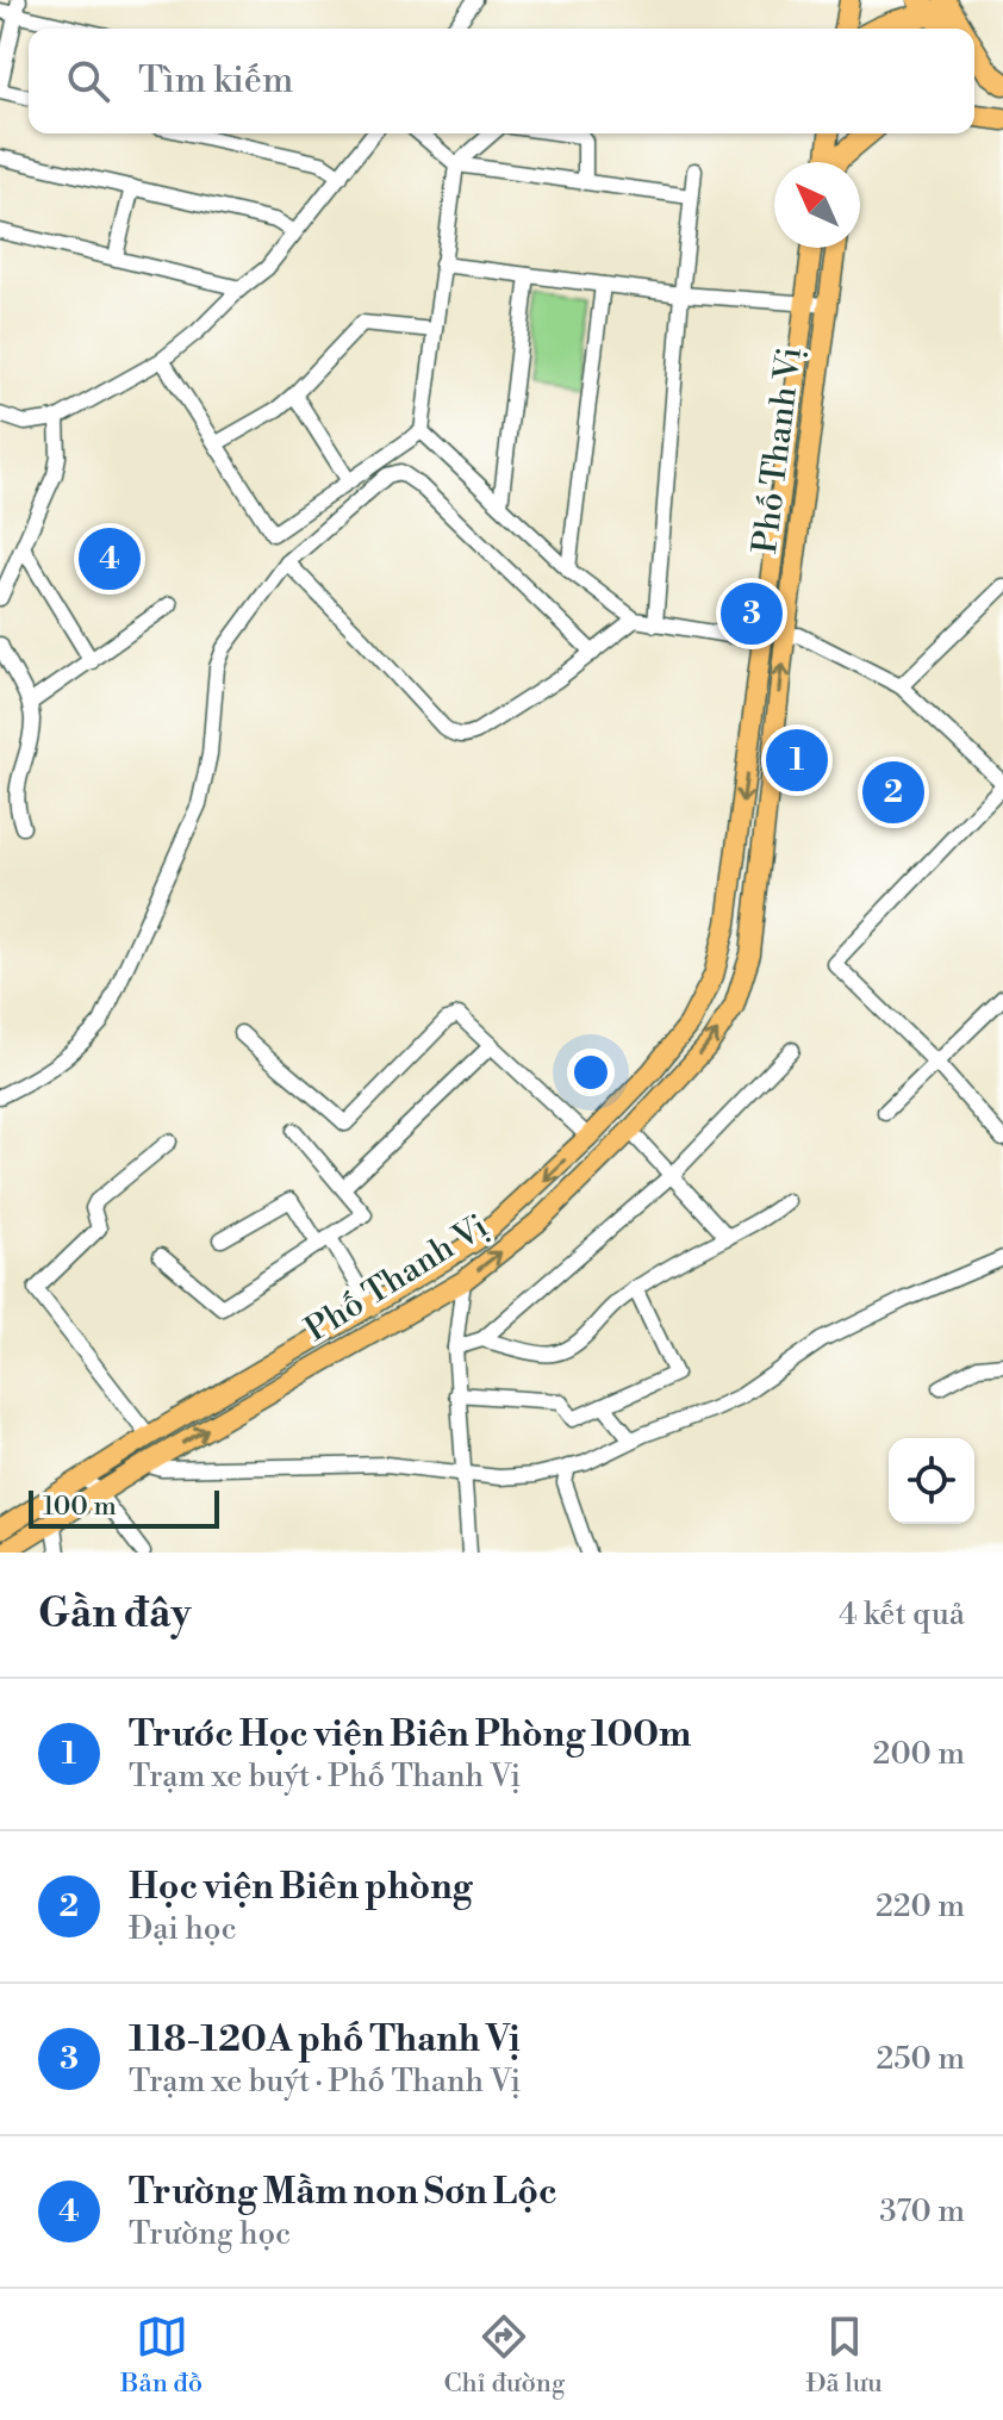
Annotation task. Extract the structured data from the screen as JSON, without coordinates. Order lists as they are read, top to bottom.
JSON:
{
  "streets": {
    "main road": ["Phố Thanh Vị"]
  },
  "scale_bar": "100 m",
  "north": "top left",
  "page": {
    "search": "Tìm kiếm",
    "pins": [
      "4",
      "3",
      "1",
      "2"
    ],
    "scale": "100 m",
    "heading": ["Gần đây", "4 kết quả"],
    "list": [
      {
        "mark": "1",
        "name": "Trước Học viện Biên Phòng 100m",
        "note": "Trạm xe buýt · Phố Thanh Vị",
        "value": "200 m"
      },
      {
        "mark": "2",
        "name": "Học viện Biên phòng",
        "note": "Đại học",
        "value": "220 m"
      },
      {
        "mark": "3",
        "name": "118-120A phố Thanh Vị",
        "note": "Trạm xe buýt · Phố Thanh Vị",
        "value": "250 m"
      },
      {
        "mark": "4",
        "name": "Trường Mầm non Sơn Lộc",
        "note": "Trường học",
        "value": "370 m"
      }
    ],
    "nav": ["Bản đồ", "Chỉ đường", "Đã lưu"]
  }
}
